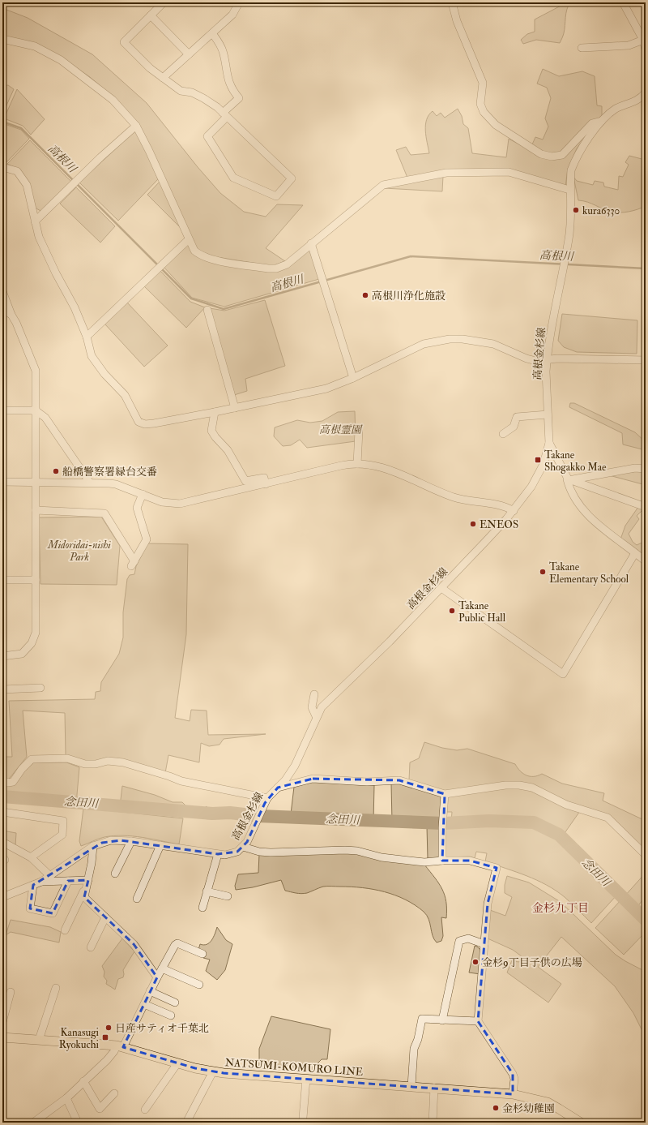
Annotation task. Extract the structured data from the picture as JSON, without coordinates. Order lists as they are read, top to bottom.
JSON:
{
  "streets": {
    "main road": ["NATSUMI-KOMURO LINE"],
    "street": ["高根金杉線"]
  },
  "districts": ["金杉九丁目"],
  "water": ["高根川", "念田川"],
  "parks": ["高根霊園", "Midoridai-nishi Park"],
  "places": {
    "other": [
      "kura6330",
      "高根川浄化施設",
      "船橋警察署緑台交番",
      "ENEOS",
      "Takane Elementary School",
      "Takane Public Hall",
      "金杉9丁目子供の広場",
      "日産サティオ千葉北",
      "金杉幼稚園"
    ],
    "transit": ["Takane Shogakko Mae", "Kanasugi Ryokuchi"]
  }
}
